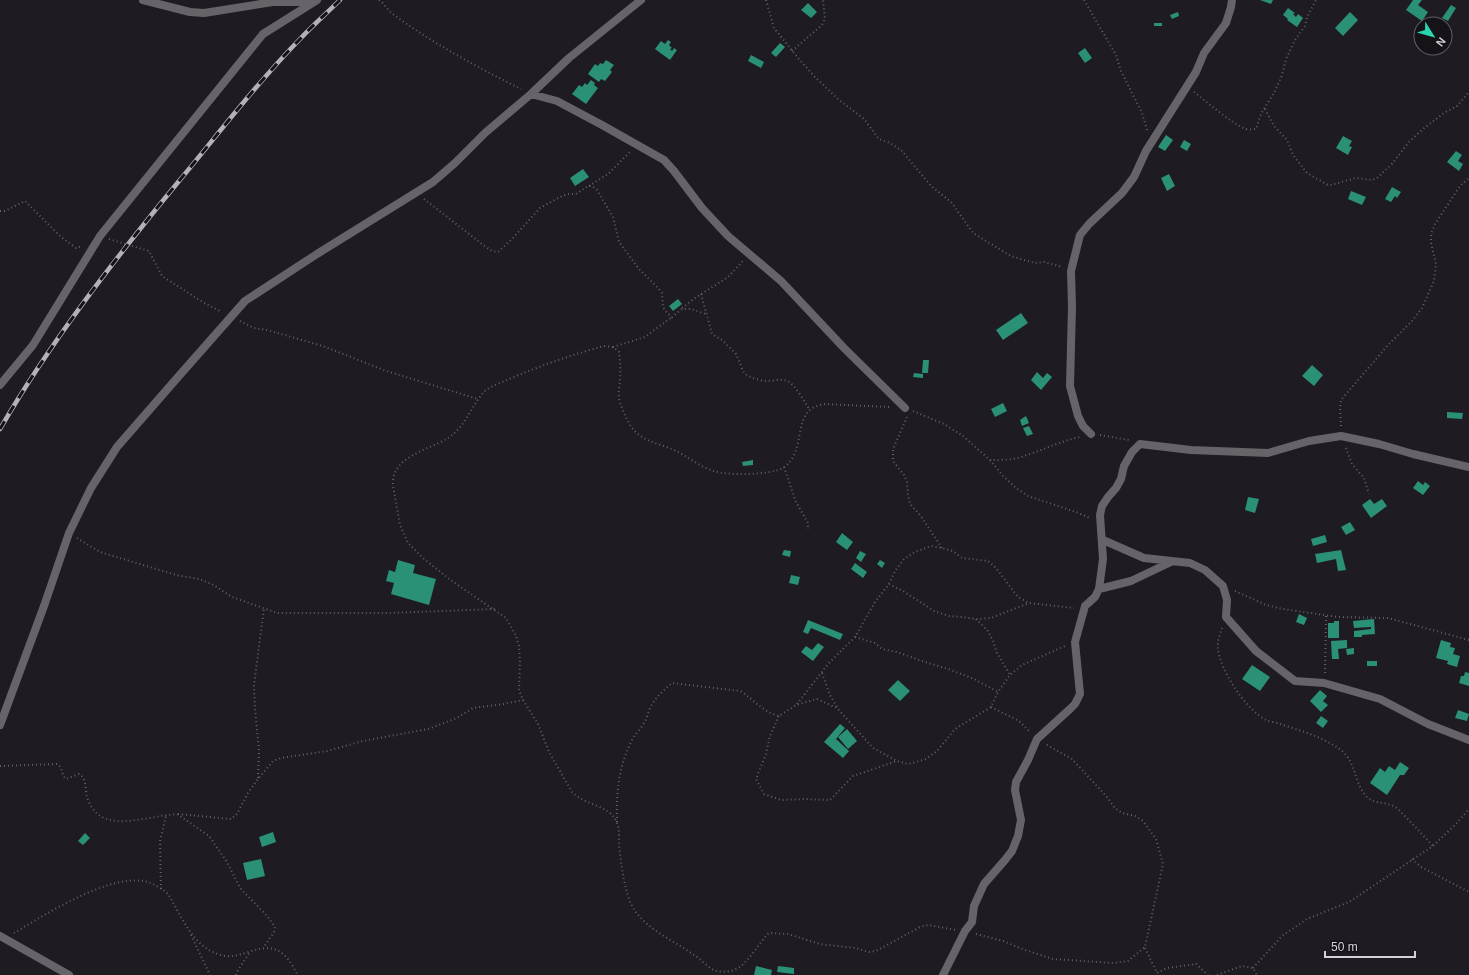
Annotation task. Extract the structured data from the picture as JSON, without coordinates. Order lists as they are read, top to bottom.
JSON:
{
  "scale_bar": "50 m",
  "north": "bottom right"
}
